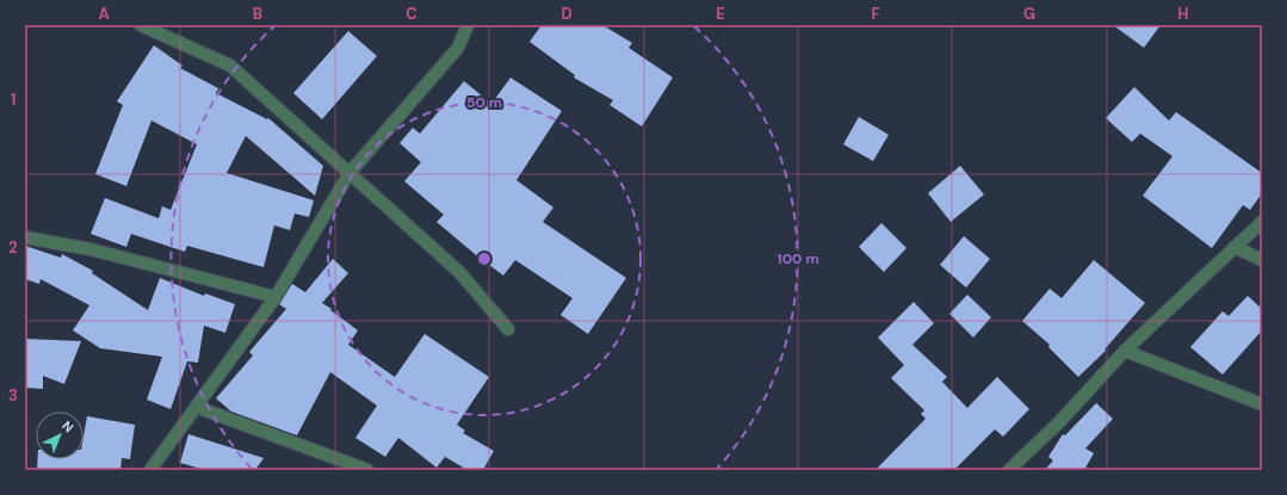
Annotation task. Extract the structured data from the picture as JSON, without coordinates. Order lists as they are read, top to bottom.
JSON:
{
  "north": "top right",
  "grid": {
    "columns": [
      "A",
      "B",
      "C",
      "D",
      "E",
      "F",
      "G",
      "H"
    ],
    "rows": ["1", "2", "3"]
  },
  "rings": ["50 m", "100 m"]
}
